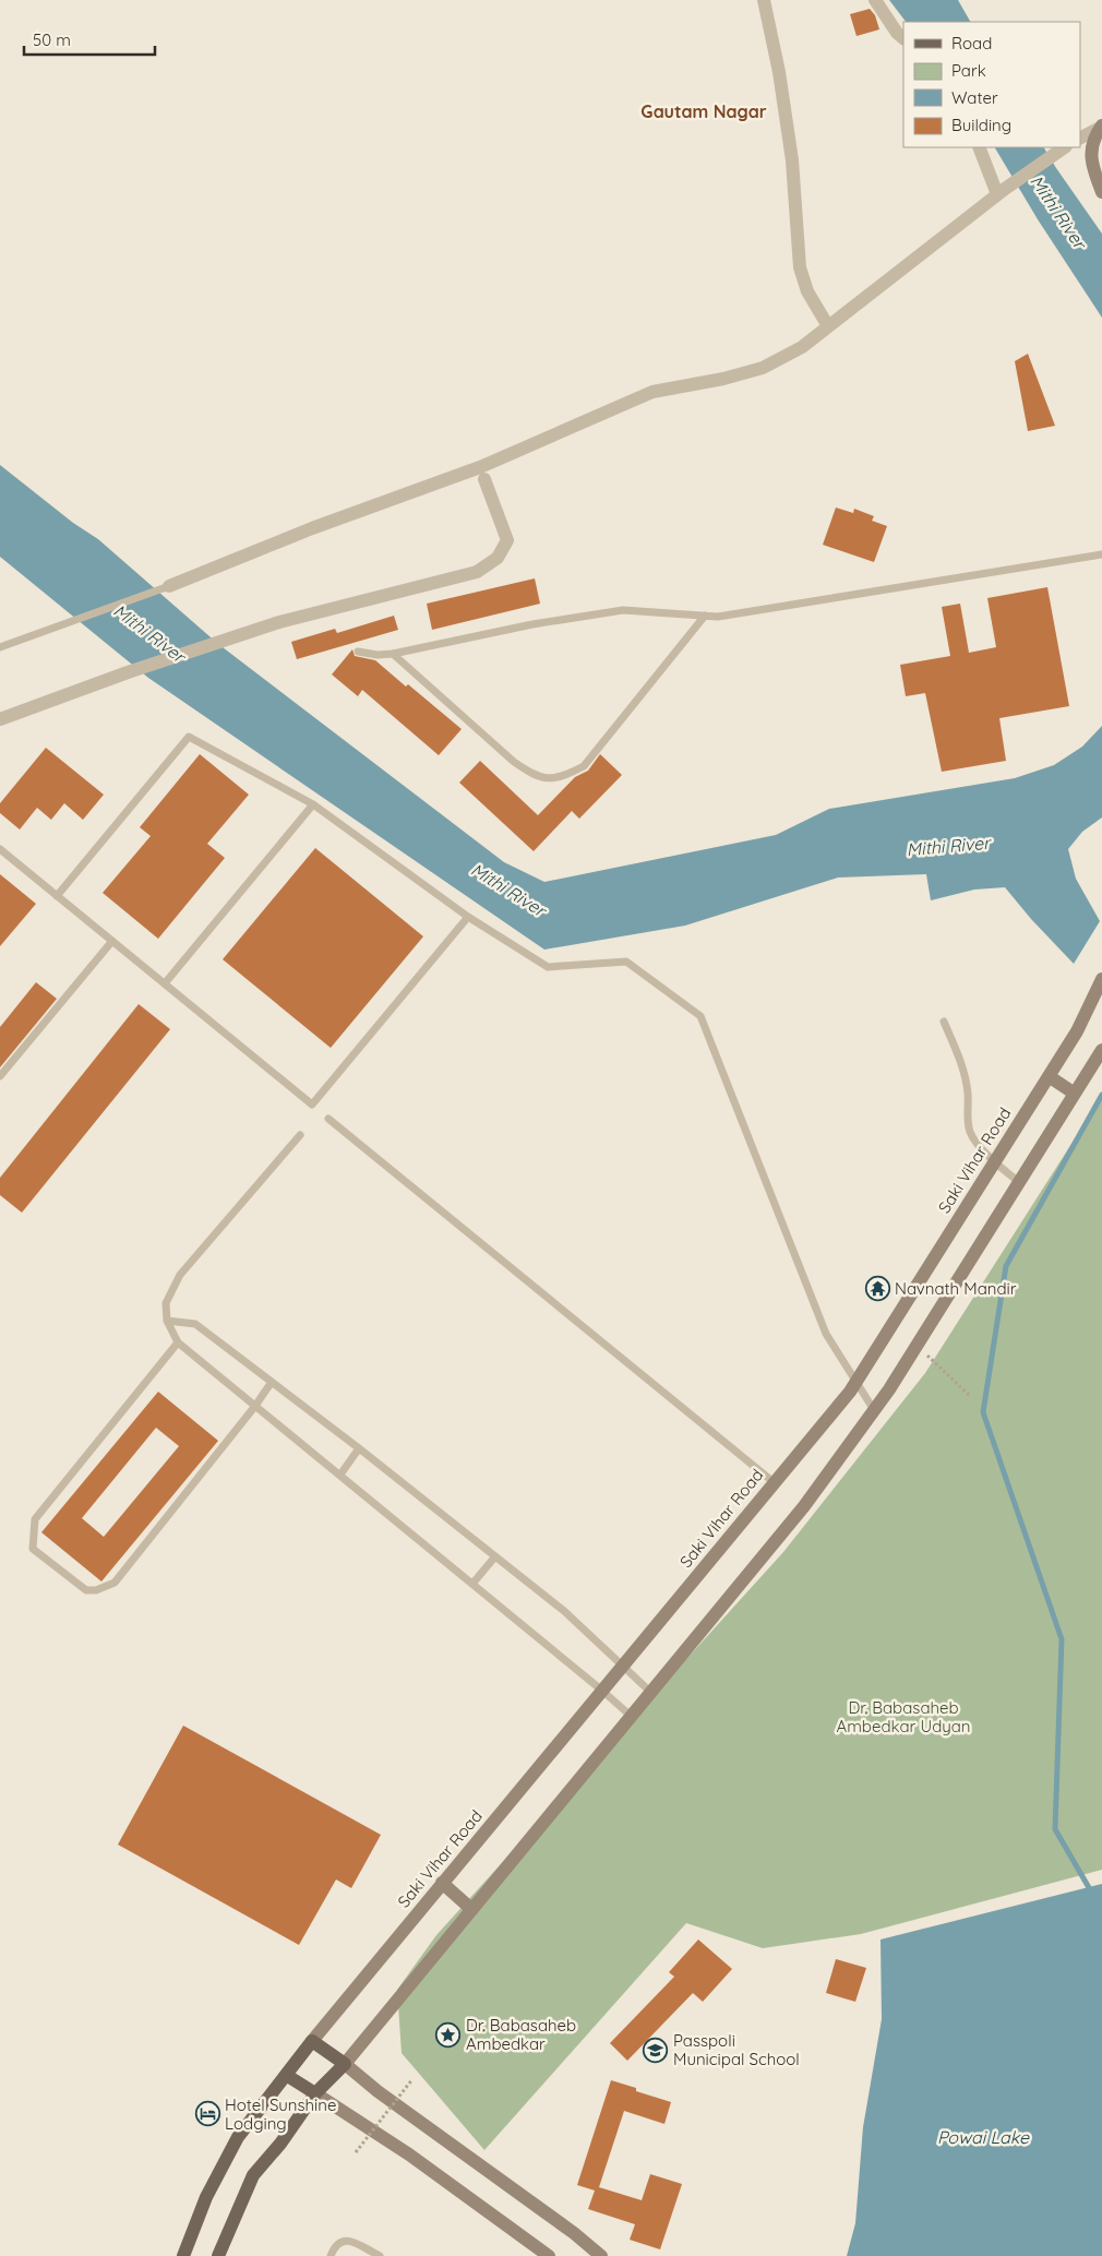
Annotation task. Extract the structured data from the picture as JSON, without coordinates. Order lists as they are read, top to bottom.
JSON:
{
  "streets": {
    "main road": ["Saki Vihar Road"]
  },
  "districts": ["Gautam Nagar"],
  "water": ["Mithi River", "Powai Lake"],
  "parks": ["Dr. Babasaheb Ambedkar Udyan"],
  "places": {
    "temple": ["Navnath Mandir"],
    "place": ["Dr. Babasaheb Ambedkar"],
    "school or university": ["Passpoli Municipal School"],
    "hotel": ["Hotel Sunshine Lodging"]
  },
  "legend": [
    "Road",
    "Park",
    "Water",
    "Building"
  ],
  "scale_bar": "50 m"
}
